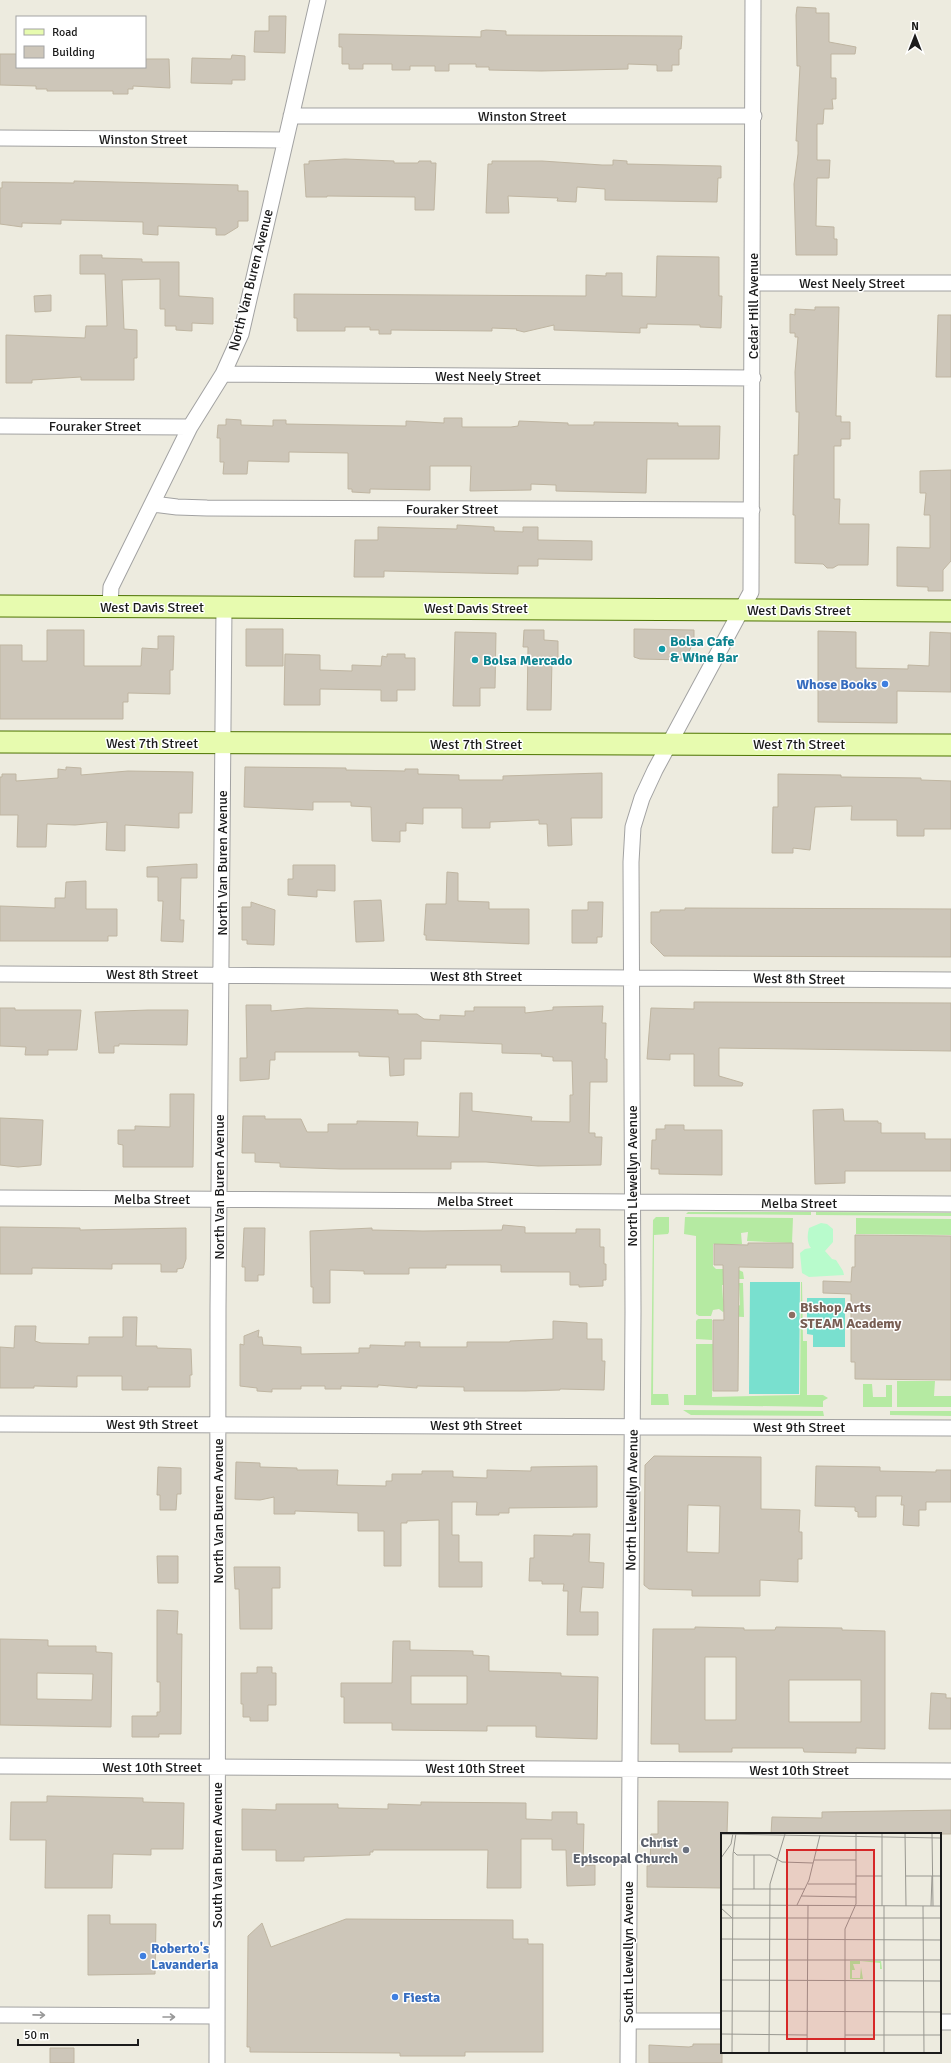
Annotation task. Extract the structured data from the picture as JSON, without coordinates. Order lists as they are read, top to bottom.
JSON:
{
  "streets": {
    "main road": ["West Davis Street", "West 7th Street"],
    "street": [
      "Winston Street",
      "North Van Buren Avenue",
      "West Neely Street",
      "Cedar Hill Avenue",
      "Fouraker Street",
      "West 8th Street",
      "North Llewellyn Avenue",
      "Melba Street",
      "West 9th Street",
      "West 10th Street",
      "South Van Buren Avenue",
      "South Llewellyn Avenue"
    ]
  },
  "crossings": [
    ["Winston Street", "North Van Buren Avenue"],
    ["Winston Street", "Cedar Hill Avenue"],
    ["North Van Buren Avenue", "West Neely Street"],
    ["North Van Buren Avenue", "Fouraker Street"],
    ["North Van Buren Avenue", "West Davis Street"],
    ["North Van Buren Avenue", "West 7th Street"],
    ["North Van Buren Avenue", "West 8th Street"],
    ["North Van Buren Avenue", "Melba Street"],
    ["North Van Buren Avenue", "West 9th Street"],
    ["North Van Buren Avenue", "West 10th Street"],
    ["North Van Buren Avenue", "South Van Buren Avenue"],
    ["West Neely Street", "Cedar Hill Avenue"],
    ["Cedar Hill Avenue", "Fouraker Street"],
    ["Cedar Hill Avenue", "West Davis Street"],
    ["Cedar Hill Avenue", "North Llewellyn Avenue"],
    ["West Davis Street", "North Llewellyn Avenue"],
    ["West 7th Street", "North Llewellyn Avenue"],
    ["West 8th Street", "North Llewellyn Avenue"],
    ["North Llewellyn Avenue", "Melba Street"],
    ["North Llewellyn Avenue", "West 9th Street"],
    ["North Llewellyn Avenue", "West 10th Street"],
    ["North Llewellyn Avenue", "South Llewellyn Avenue"],
    ["West 10th Street", "South Van Buren Avenue"],
    ["West 10th Street", "South Llewellyn Avenue"]
  ],
  "places": [
    "Bolsa Cafe & Wine Bar",
    "Bolsa Mercado",
    "Whose Books",
    "Bishop Arts STEAM Academy",
    "Christ Episcopal Church",
    "Roberto's Lavanderia",
    "Fiesta"
  ],
  "legend": ["Road", "Building"],
  "scale_bar": "50 m",
  "north": "top"
}
